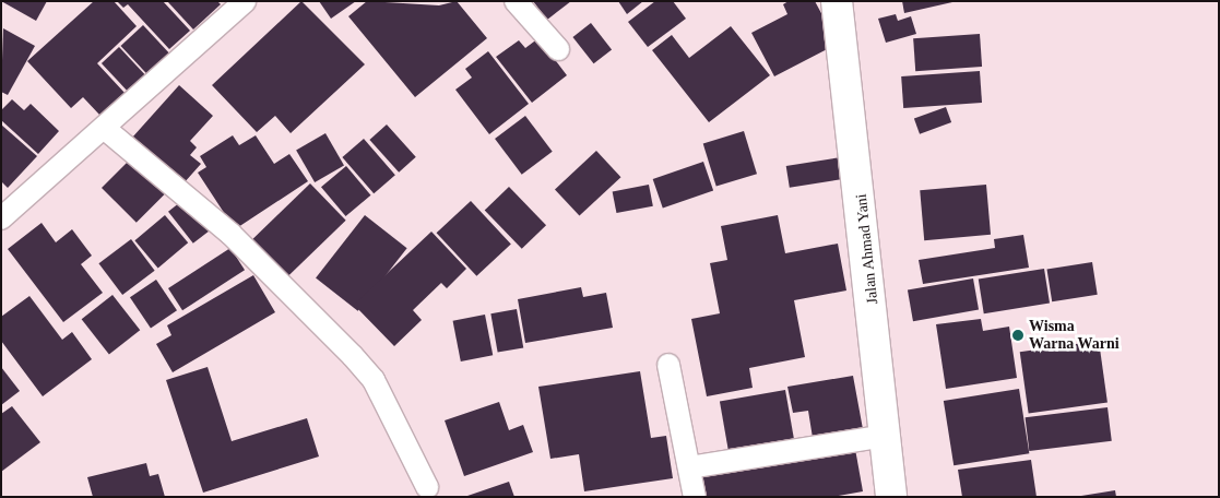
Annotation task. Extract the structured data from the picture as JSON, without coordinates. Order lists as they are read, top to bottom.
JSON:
{
  "streets": {
    "street": ["Jalan Ahmad Yani"]
  },
  "places": ["Wisma Warna Warni"]
}
